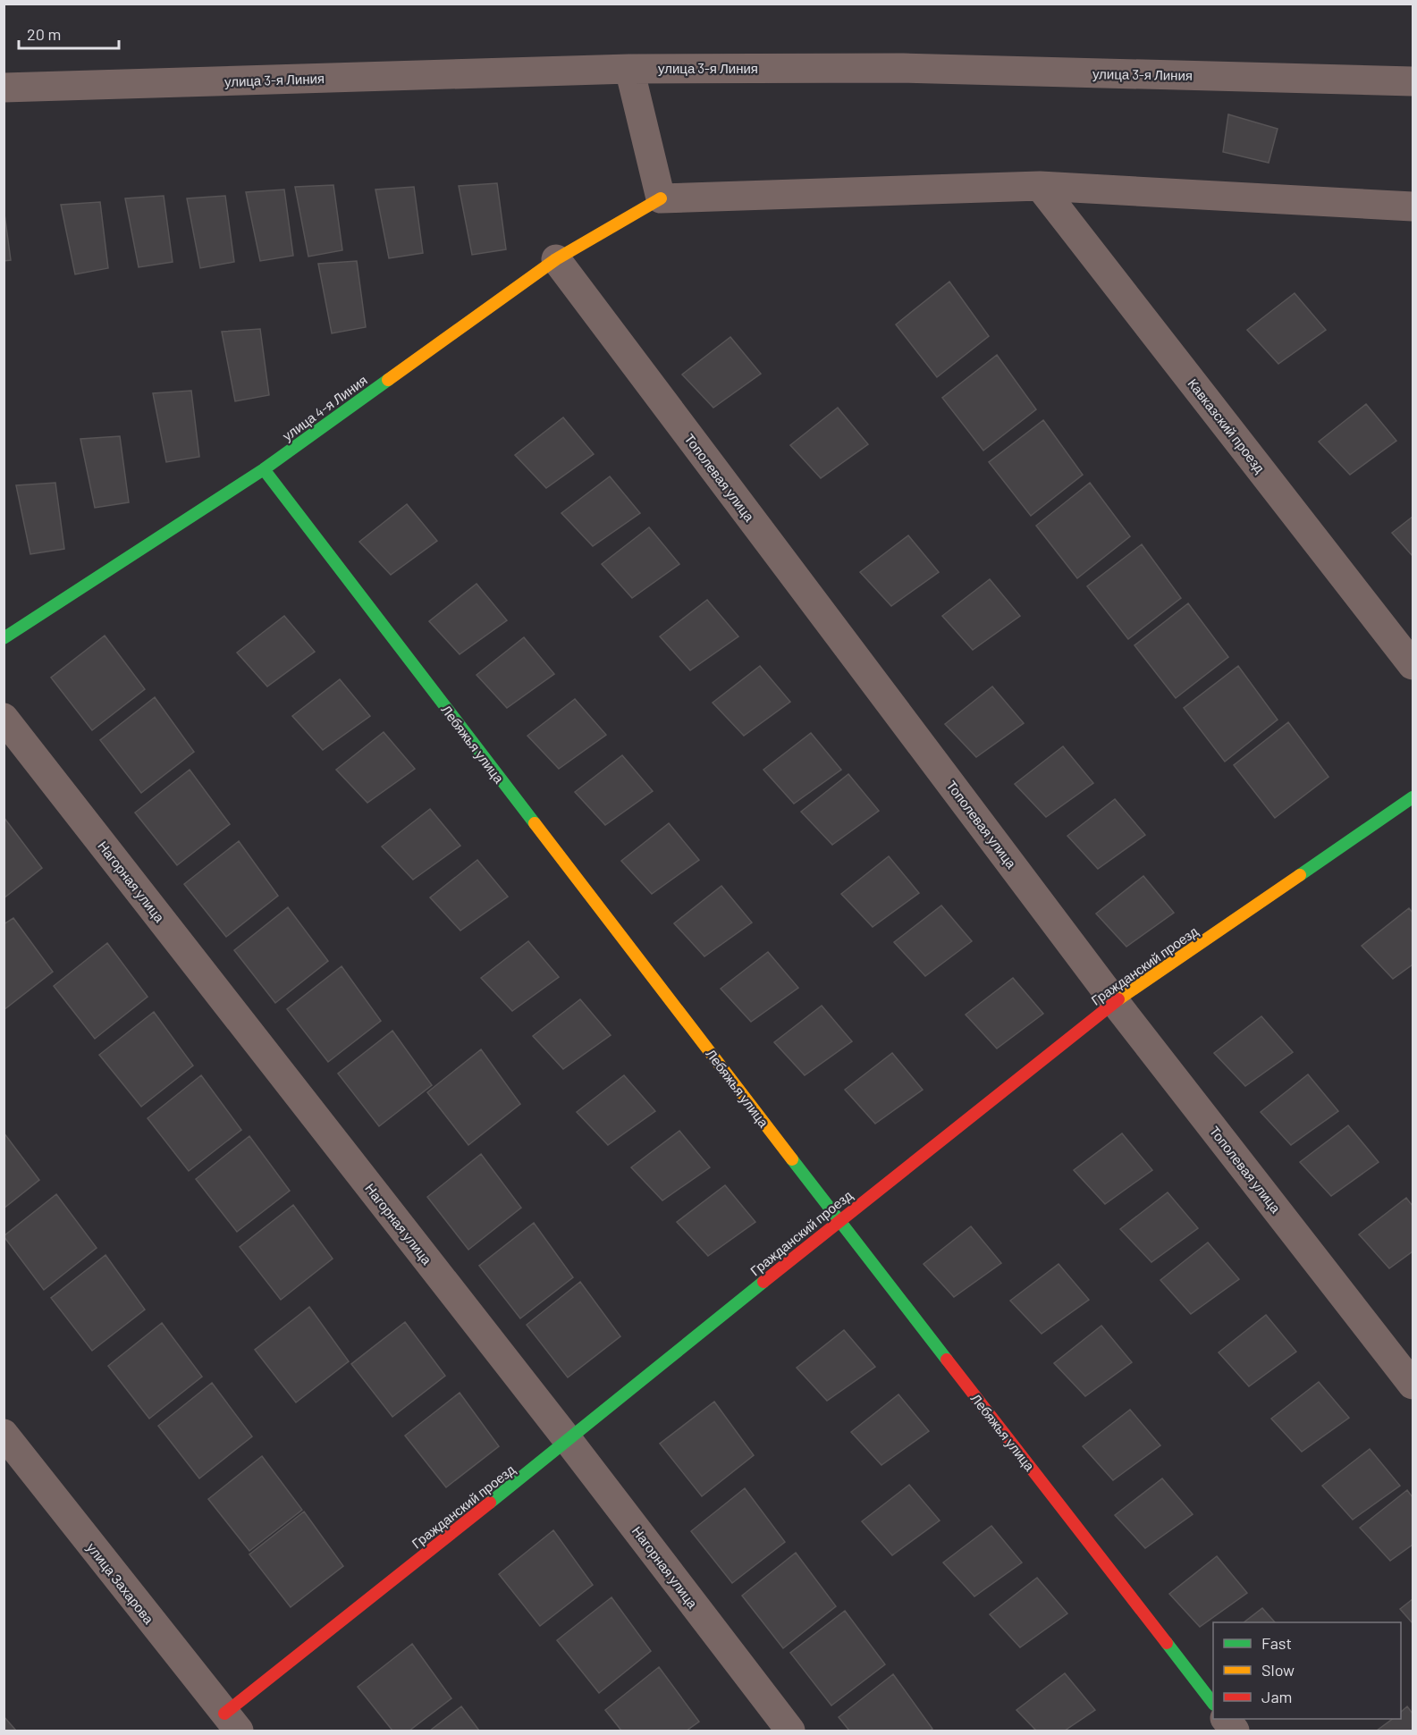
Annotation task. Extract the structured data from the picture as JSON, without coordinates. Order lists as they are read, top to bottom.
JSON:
{
  "streets": {
    "street": [
      "улица 3-я Линия",
      "улица 4-я Линия",
      "Кавказский проезд",
      "Тополевая улица",
      "Лебяжья улица",
      "Нагорная улица",
      "Гражданский проезд",
      "улица Захарова"
    ]
  },
  "crossings": [
    ["улица 4-я Линия", "Тополевая улица"],
    ["улица 4-я Линия", "Лебяжья улица"],
    ["Тополевая улица", "Гражданский проезд"],
    ["Лебяжья улица", "Гражданский проезд"],
    ["Нагорная улица", "Гражданский проезд"],
    ["Гражданский проезд", "улица Захарова"]
  ],
  "legend": ["Fast", "Slow", "Jam"],
  "scale_bar": "20 m"
}
